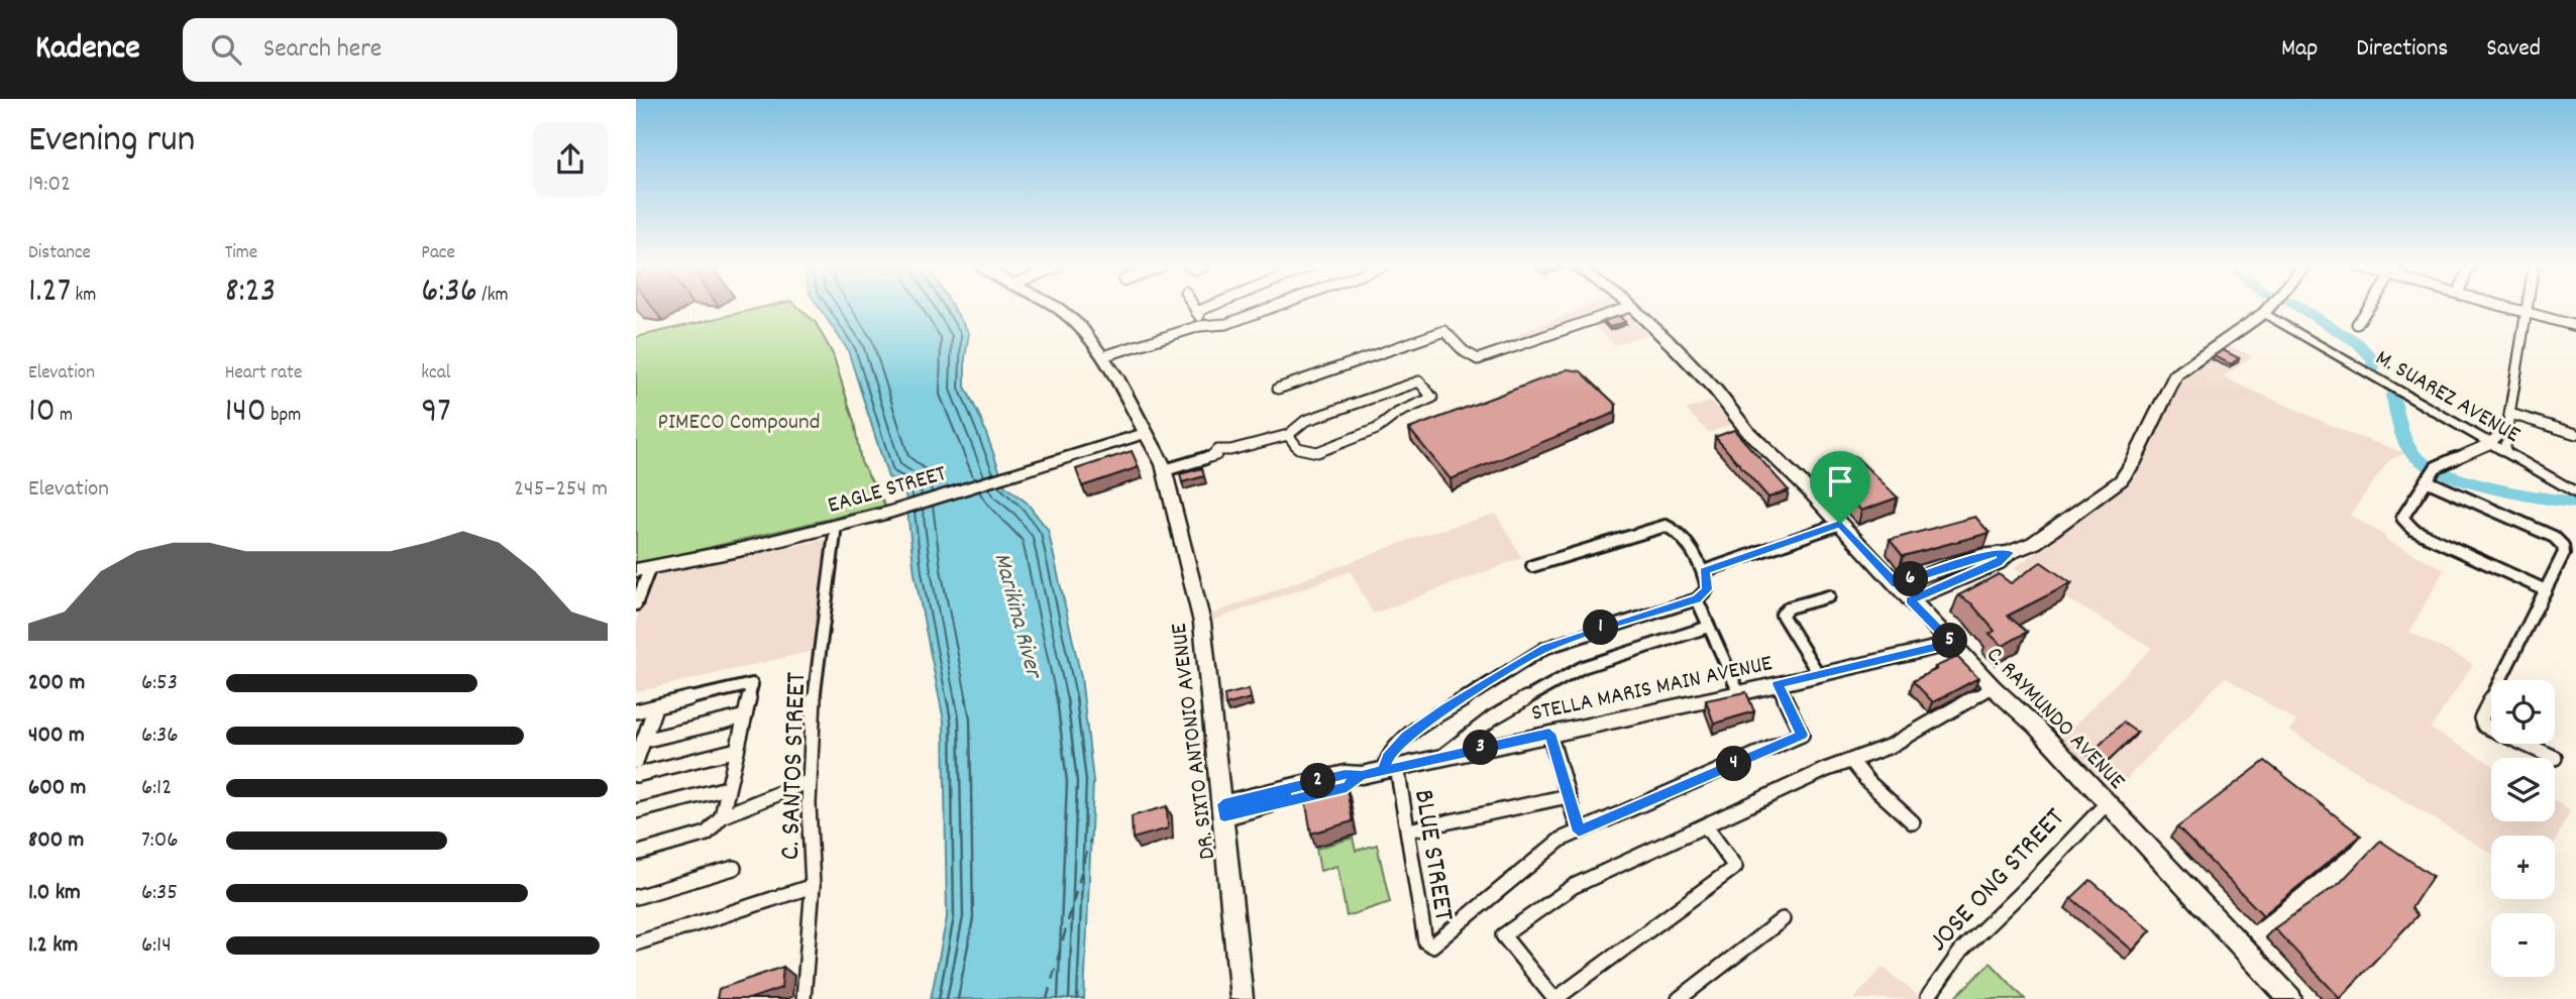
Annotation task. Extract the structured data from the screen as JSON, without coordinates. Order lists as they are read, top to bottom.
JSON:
{
  "streets": {
    "main road": [
      "EAGLE STREET",
      "STELLA MARIS MAIN AVENUE",
      "C. RAYMUNDO AVENUE",
      "DR. SIXTO ANTONIO AVENUE"
    ],
    "street": [
      "M. SUAREZ AVENUE",
      "C. SANTOS STREET",
      "BLUE STREET",
      "JOSE ONG STREET"
    ]
  },
  "crossings": [
    ["EAGLE STREET", "DR. SIXTO ANTONIO AVENUE"],
    ["STELLA MARIS MAIN AVENUE", "C. RAYMUNDO AVENUE"],
    ["STELLA MARIS MAIN AVENUE", "DR. SIXTO ANTONIO AVENUE"],
    ["STELLA MARIS MAIN AVENUE", "BLUE STREET"],
    ["C. RAYMUNDO AVENUE", "JOSE ONG STREET"]
  ],
  "water": ["Marikina River"],
  "parks": ["PIMECO Compound"],
  "page": {
    "header": "Kadence",
    "search": "Search here",
    "nav": ["Map", "Directions", "Saved"],
    "heading": ["Evening run", "19:02"],
    "stats": [
      ["Distance", "1.27 km"],
      ["Time", "8:23"],
      ["Pace", "6:36 /km"],
      ["Elevation", "10 m"],
      ["Heart rate", "140 bpm"],
      ["kcal", "97"]
    ],
    "chart": ["Elevation", "245–254 m"],
    "pins": [
      "6",
      "1",
      "5",
      "3",
      "4",
      "2"
    ],
    "list": [
      {
        "name": "200 m",
        "note": "6:53"
      },
      {
        "name": "400 m",
        "note": "6:36"
      },
      {
        "name": "600 m",
        "note": "6:12"
      },
      {
        "name": "800 m",
        "note": "7:06"
      },
      {
        "name": "1.0 km",
        "note": "6:35"
      },
      {
        "name": "1.2 km",
        "note": "6:14"
      }
    ],
    "map_buttons": ["+", "−"]
  }
}
